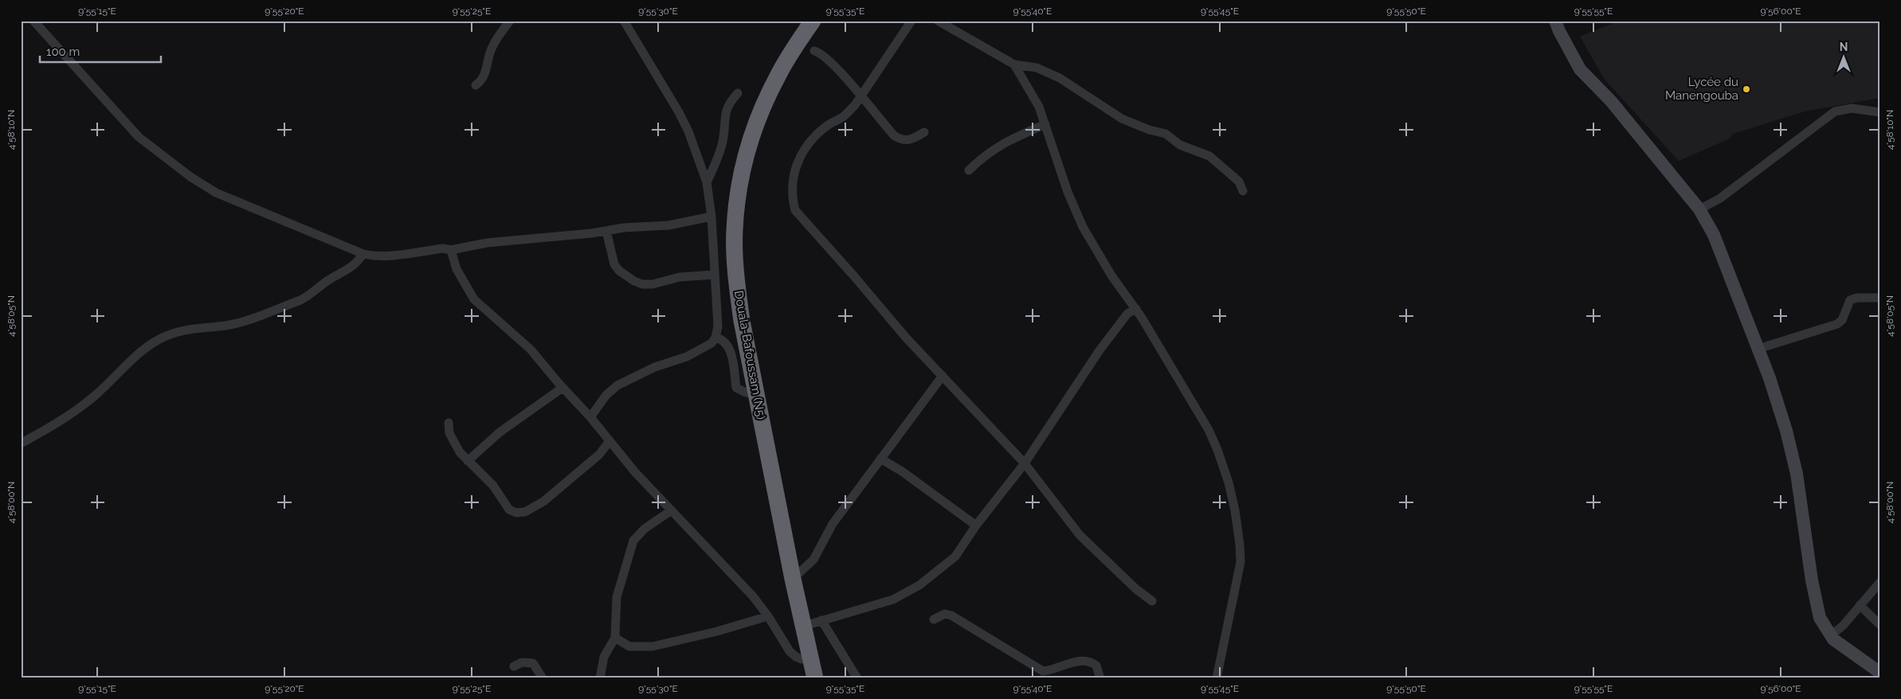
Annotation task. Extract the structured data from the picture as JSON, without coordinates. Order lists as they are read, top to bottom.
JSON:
{
  "streets": {
    "highway": ["Douala-Bafoussam (N5)"]
  },
  "places": ["Lycée du Manengouba"],
  "scale_bar": "100 m",
  "north": "top",
  "coordinates": [
    "9°55'15\"E",
    "9°55'20\"E",
    "9°55'25\"E",
    "9°55'30\"E",
    "9°55'35\"E",
    "9°55'40\"E",
    "9°55'45\"E",
    "9°55'50\"E",
    "9°55'55\"E",
    "9°56'00\"E",
    "4°58'10\"N",
    "4°58'05\"N",
    "4°58'00\"N"
  ]
}
